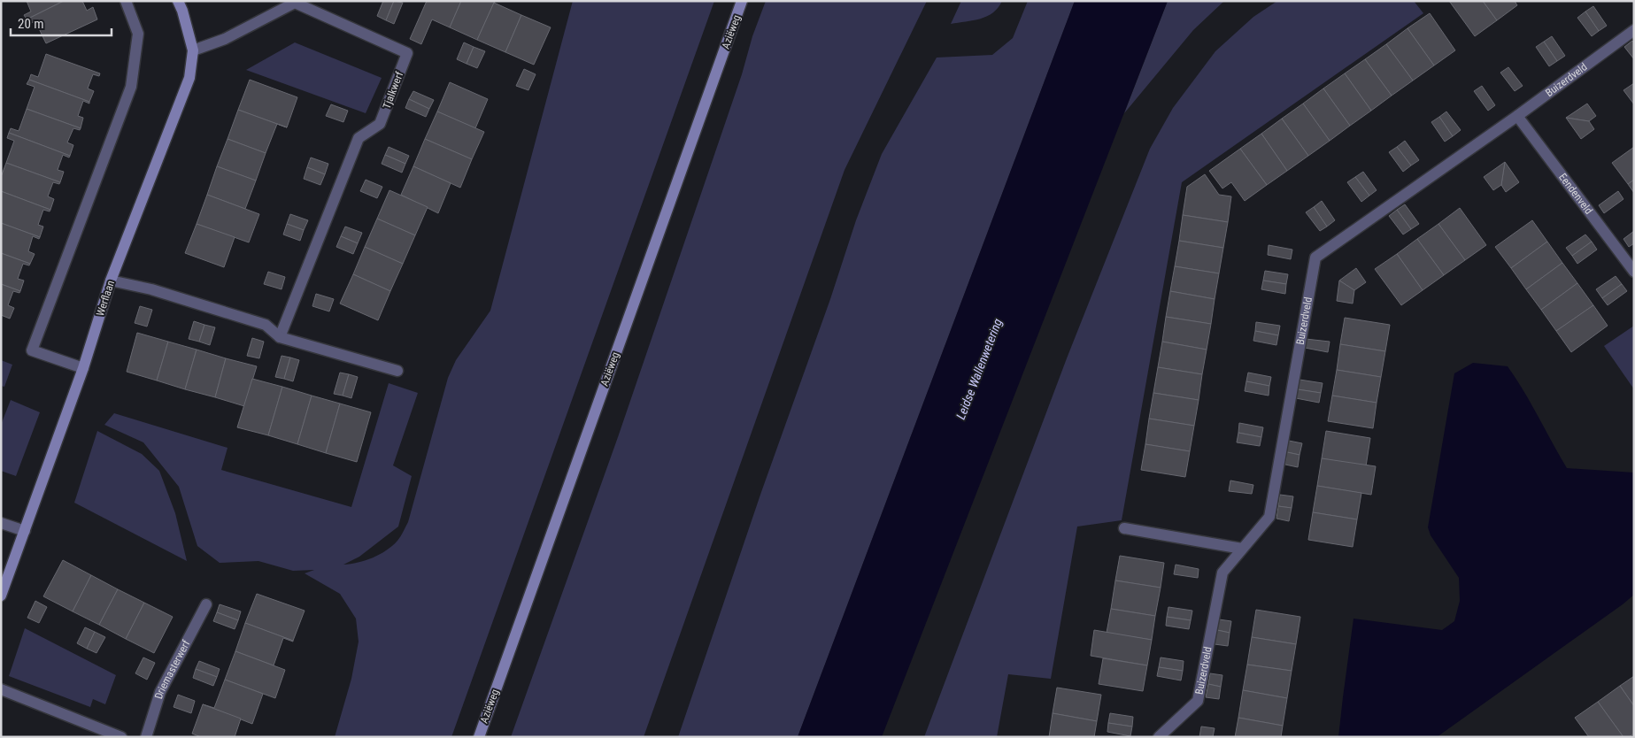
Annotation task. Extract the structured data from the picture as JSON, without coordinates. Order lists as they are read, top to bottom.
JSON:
{
  "streets": {
    "main road": ["Aziëweg", "Werflaan"],
    "street": [
      "Buizerdveld",
      "Tjalkwerf",
      "Eendenveld",
      "Driemasterwerf"
    ]
  },
  "crossings": [
    ["Buizerdveld", "Eendenveld"],
    ["Tjalkwerf", "Werflaan"]
  ],
  "water": ["Leidse Wallenwetering"],
  "scale_bar": "20 m"
}
